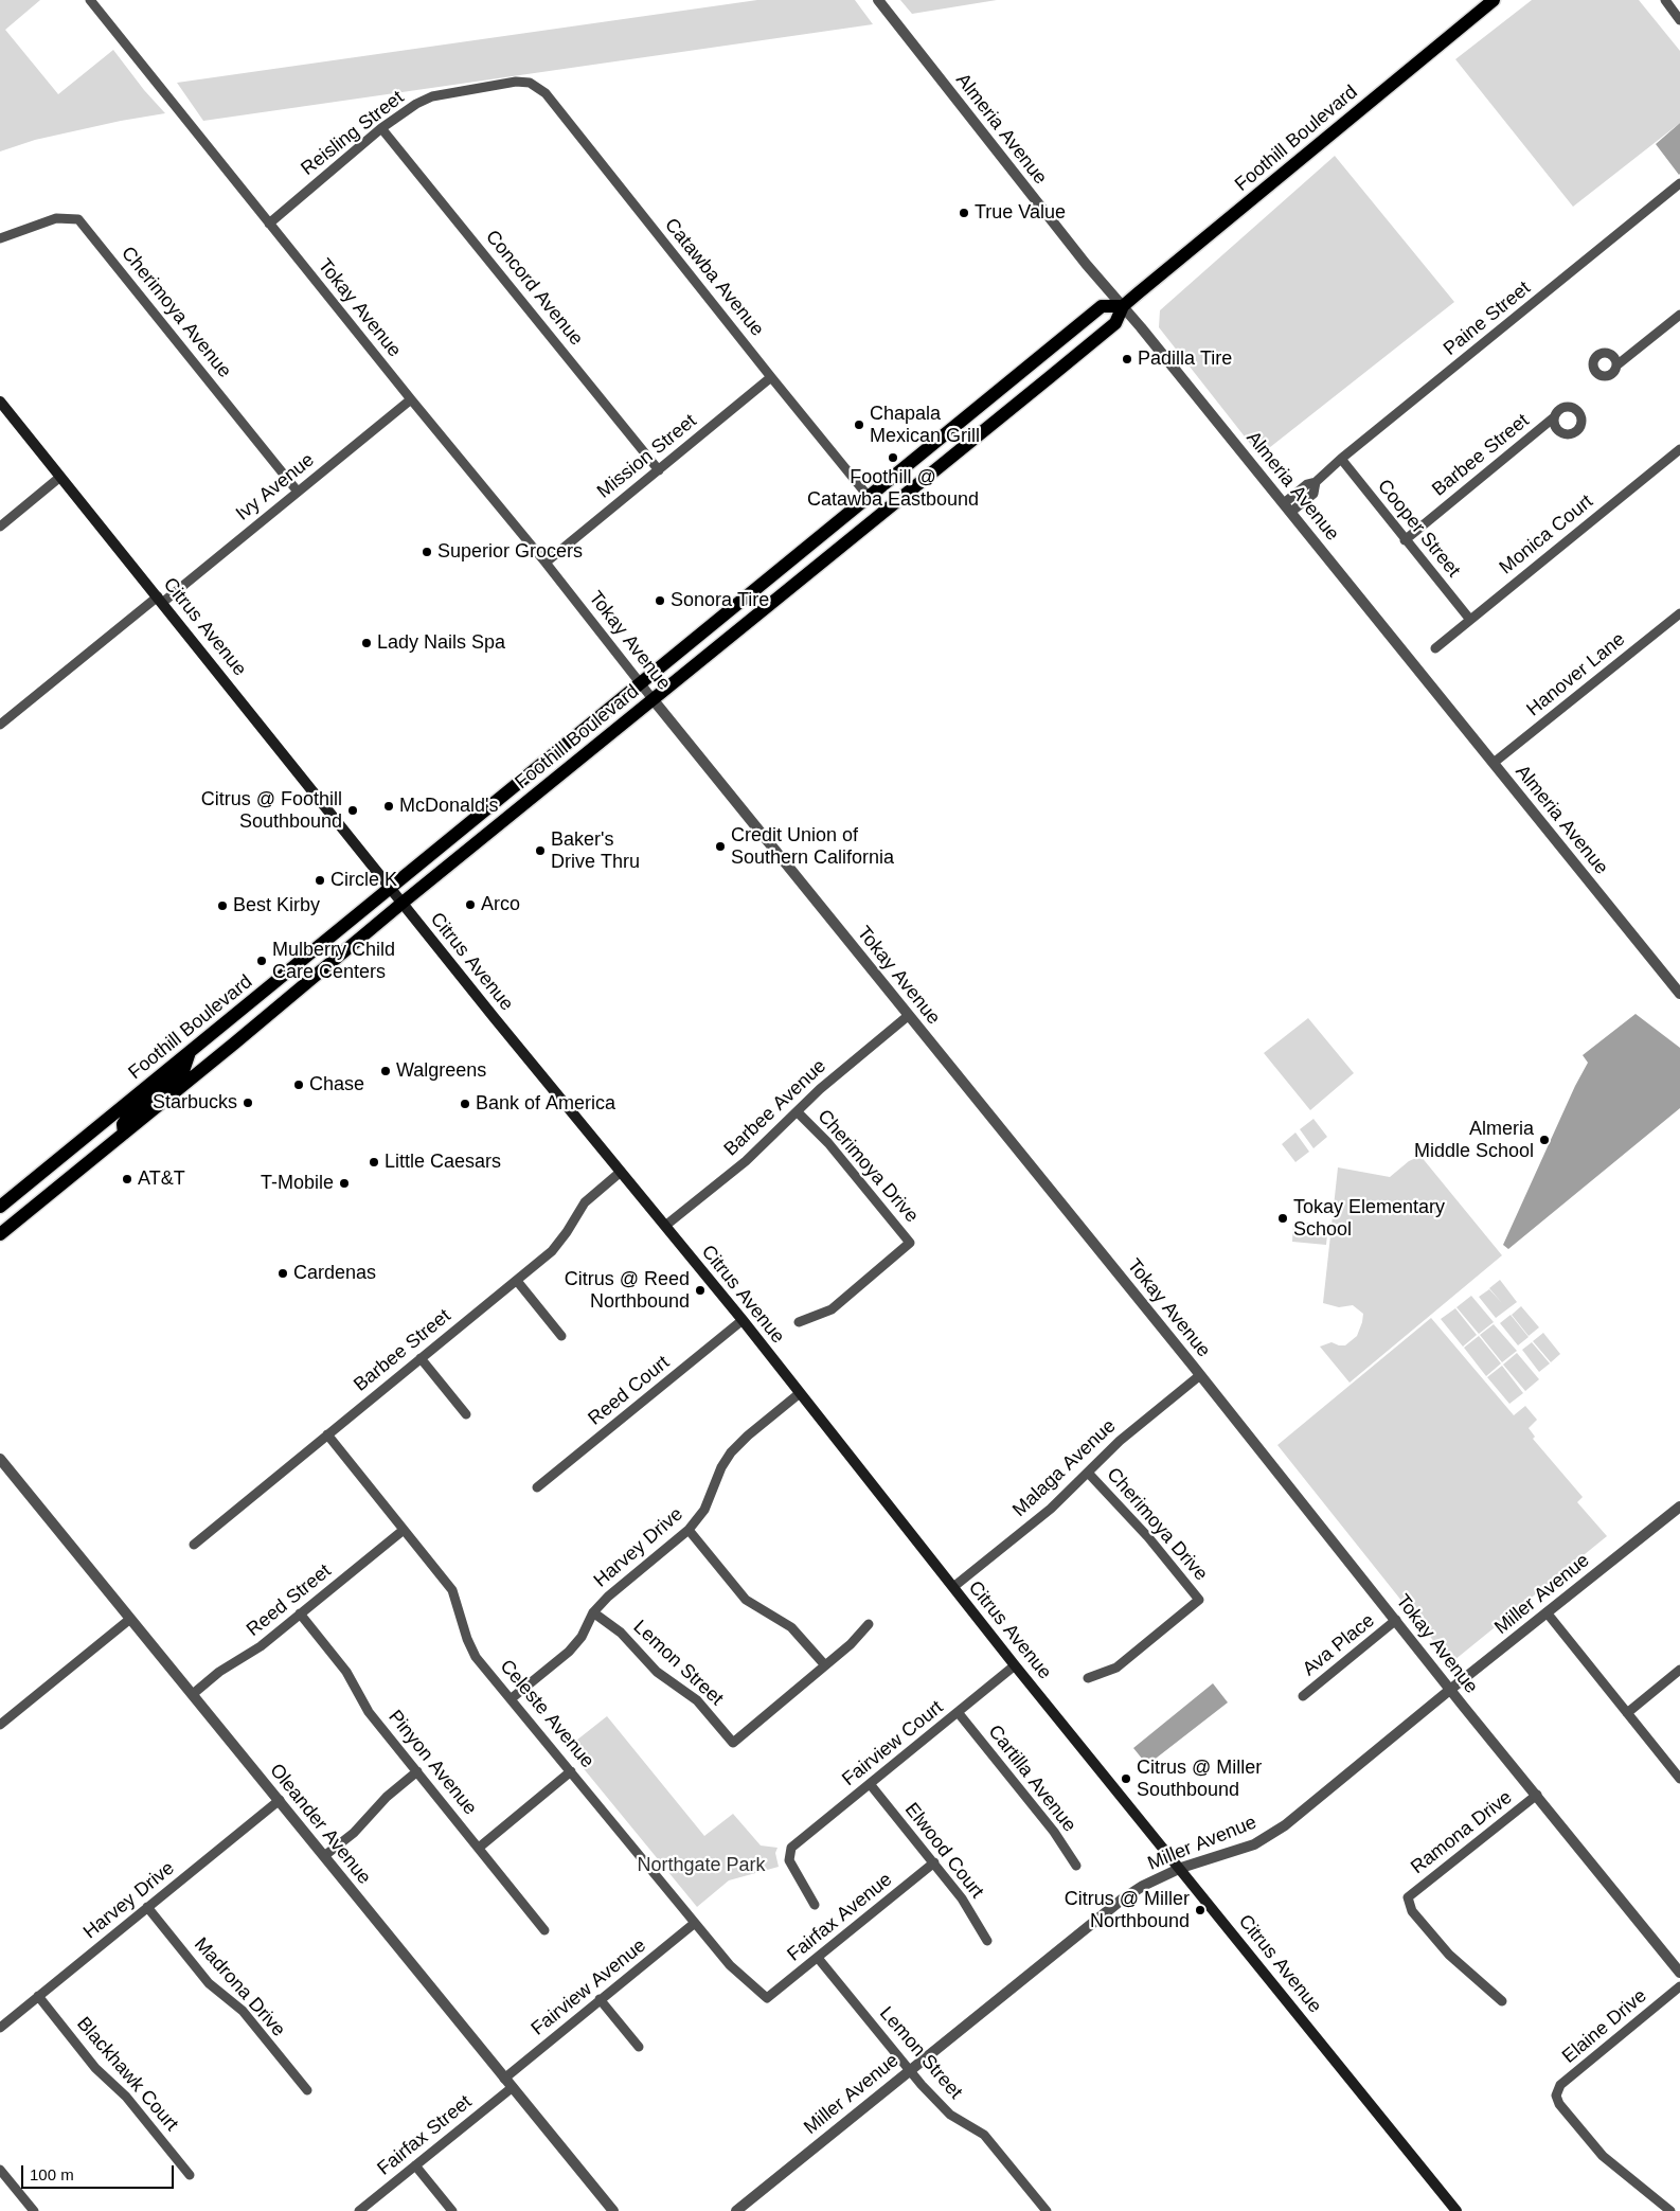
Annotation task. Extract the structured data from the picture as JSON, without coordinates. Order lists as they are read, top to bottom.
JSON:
{
  "streets": {
    "main road": ["Foothill Boulevard", "Citrus Avenue"],
    "street": [
      "Almeria Avenue",
      "Reisling Street",
      "Catawba Avenue",
      "Concord Avenue",
      "Tokay Avenue",
      "Cherimoya Avenue",
      "Paine Street",
      "Barbee Street",
      "Mission Street",
      "Ivy Avenue",
      "Cooper Street",
      "Monica Court",
      "Hanover Lane",
      "Barbee Avenue",
      "Cherimoya Drive",
      "Reed Court",
      "Malaga Avenue",
      "Harvey Drive",
      "Miller Avenue",
      "Reed Street",
      "Ava Place",
      "Lemon Street",
      "Celeste Avenue",
      "Fairview Court",
      "Pinyon Avenue",
      "Cartilla Avenue",
      "Oleander Avenue",
      "Ramona Drive",
      "Elwood Court",
      "Fairfax Avenue",
      "Madrona Drive",
      "Fairview Avenue",
      "Elaine Drive",
      "Blackhawk Court",
      "Fairfax Street"
    ]
  },
  "crossings": [
    ["Almeria Avenue", "Foothill Boulevard"],
    ["Almeria Avenue", "Paine Street"],
    ["Almeria Avenue", "Hanover Lane"],
    ["Reisling Street", "Catawba Avenue"],
    ["Reisling Street", "Concord Avenue"],
    ["Reisling Street", "Tokay Avenue"],
    ["Foothill Boulevard", "Catawba Avenue"],
    ["Foothill Boulevard", "Tokay Avenue"],
    ["Foothill Boulevard", "Citrus Avenue"],
    ["Catawba Avenue", "Mission Street"],
    ["Concord Avenue", "Mission Street"],
    ["Tokay Avenue", "Mission Street"],
    ["Tokay Avenue", "Ivy Avenue"],
    ["Tokay Avenue", "Barbee Avenue"],
    ["Tokay Avenue", "Malaga Avenue"],
    ["Tokay Avenue", "Miller Avenue"],
    ["Tokay Avenue", "Ava Place"],
    ["Tokay Avenue", "Ramona Drive"],
    ["Cherimoya Avenue", "Ivy Avenue"],
    ["Paine Street", "Cooper Street"],
    ["Barbee Street", "Cooper Street"],
    ["Barbee Street", "Citrus Avenue"],
    ["Barbee Street", "Celeste Avenue"],
    ["Ivy Avenue", "Citrus Avenue"],
    ["Cooper Street", "Monica Court"],
    ["Citrus Avenue", "Barbee Avenue"],
    ["Citrus Avenue", "Reed Court"],
    ["Citrus Avenue", "Malaga Avenue"],
    ["Citrus Avenue", "Harvey Drive"],
    ["Citrus Avenue", "Miller Avenue"],
    ["Citrus Avenue", "Fairview Court"],
    ["Barbee Avenue", "Cherimoya Drive"],
    ["Cherimoya Drive", "Malaga Avenue"],
    ["Harvey Drive", "Lemon Street"],
    ["Harvey Drive", "Celeste Avenue"],
    ["Harvey Drive", "Oleander Avenue"],
    ["Harvey Drive", "Madrona Drive"],
    ["Harvey Drive", "Blackhawk Court"],
    ["Miller Avenue", "Lemon Street"],
    ["Reed Street", "Celeste Avenue"],
    ["Reed Street", "Pinyon Avenue"],
    ["Reed Street", "Oleander Avenue"],
    ["Lemon Street", "Fairfax Avenue"],
    ["Celeste Avenue", "Fairfax Avenue"],
    ["Celeste Avenue", "Fairview Avenue"],
    ["Fairview Court", "Cartilla Avenue"],
    ["Fairview Court", "Elwood Court"],
    ["Oleander Avenue", "Fairview Avenue"],
    ["Oleander Avenue", "Fairfax Street"],
    ["Elwood Court", "Fairfax Avenue"]
  ],
  "parks": ["Northgate Park"],
  "places": [
    "True Value",
    "Padilla Tire",
    "Chapala Mexican Grill",
    "Foothill @ Catawba Eastbound",
    "Superior Grocers",
    "Sonora Tire",
    "Lady Nails Spa",
    "McDonald's",
    "Citrus @ Foothill Southbound",
    "Credit Union of Southern California",
    "Baker's Drive Thru",
    "Circle K",
    "Arco",
    "Best Kirby",
    "Mulberry Child Care Centers",
    "Walgreens",
    "Chase",
    "Starbucks",
    "Bank of America",
    "Almeria Middle School",
    "Little Caesars",
    "AT&T",
    "T-Mobile",
    "Tokay Elementary School",
    "Cardenas",
    "Citrus @ Reed Northbound",
    "Citrus @ Miller Southbound",
    "Citrus @ Miller Northbound"
  ],
  "scale_bar": "100 m"
}
